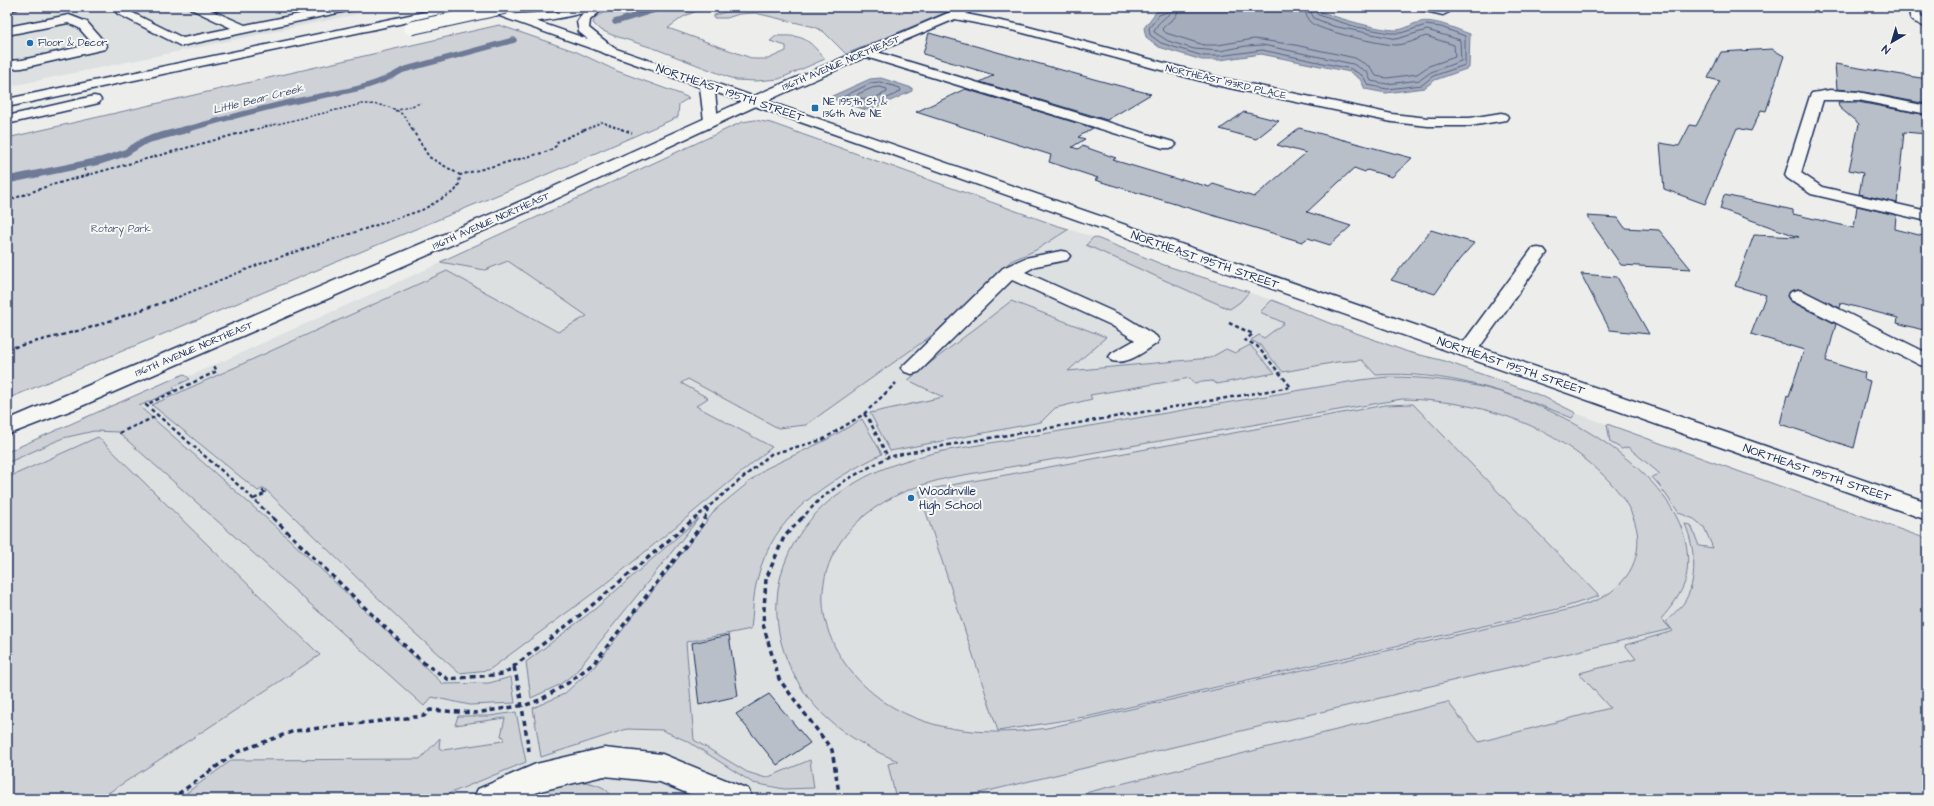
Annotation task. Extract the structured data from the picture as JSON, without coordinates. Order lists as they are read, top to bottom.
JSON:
{
  "streets": {
    "main road": ["136TH AVENUE NORTHEAST", "NORTHEAST 193RD PLACE", "NORTHEAST 195TH STREET"]
  },
  "crossings": [
    ["136TH AVENUE NORTHEAST", "NORTHEAST 193RD PLACE"],
    ["136TH AVENUE NORTHEAST", "NORTHEAST 195TH STREET"]
  ],
  "water": ["Little Bear Creek"],
  "parks": ["Rotary Park"],
  "places": {
    "other": ["Floor & Decor", "Woodinville High School"],
    "transit": ["NE 195th St & 136th Ave NE"]
  },
  "north": "bottom left"
}
